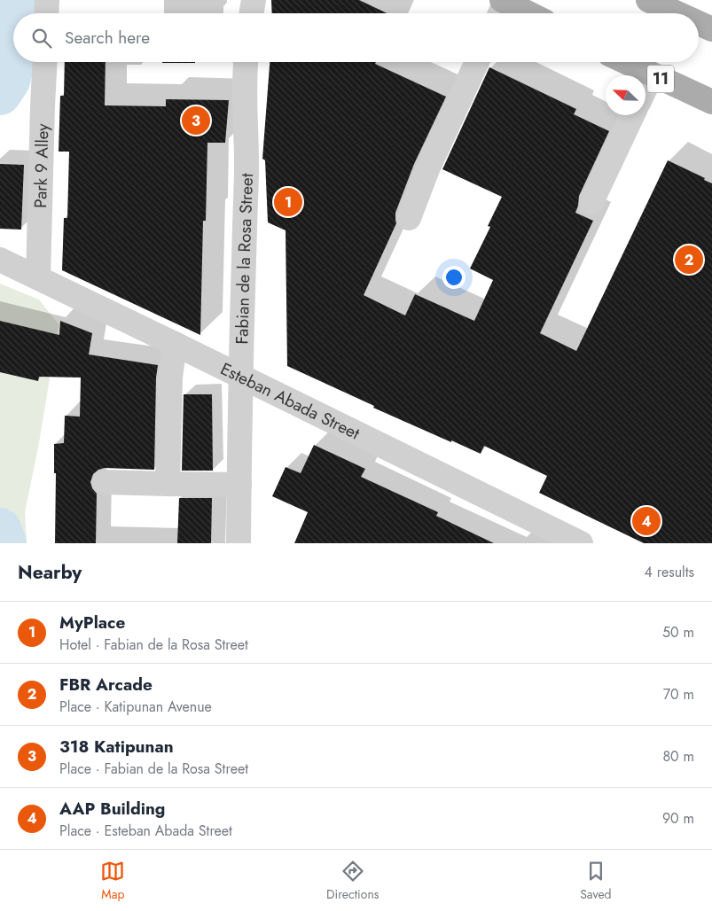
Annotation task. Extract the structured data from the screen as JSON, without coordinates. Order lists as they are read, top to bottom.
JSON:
{
  "streets": {
    "main road": ["11"],
    "street": ["Park 9 Alley", "Fabian de la Rosa Street", "Esteban Abada Street"]
  },
  "crossings": [
    ["Park 9 Alley", "Esteban Abada Street"],
    ["Fabian de la Rosa Street", "Esteban Abada Street"]
  ],
  "north": "top left",
  "page": {
    "search": "Search here",
    "pins": [
      "3",
      "1",
      "2",
      "4"
    ],
    "heading": ["Nearby", "4 results"],
    "list": [
      {
        "mark": "1",
        "name": "MyPlace",
        "note": "Hotel · Fabian de la Rosa Street",
        "value": "50 m"
      },
      {
        "mark": "2",
        "name": "FBR Arcade",
        "note": "Place · Katipunan Avenue",
        "value": "70 m"
      },
      {
        "mark": "3",
        "name": "318 Katipunan",
        "note": "Place · Fabian de la Rosa Street",
        "value": "80 m"
      },
      {
        "mark": "4",
        "name": "AAP Building",
        "note": "Place · Esteban Abada Street",
        "value": "90 m"
      }
    ],
    "nav": ["Map", "Directions", "Saved"]
  }
}
